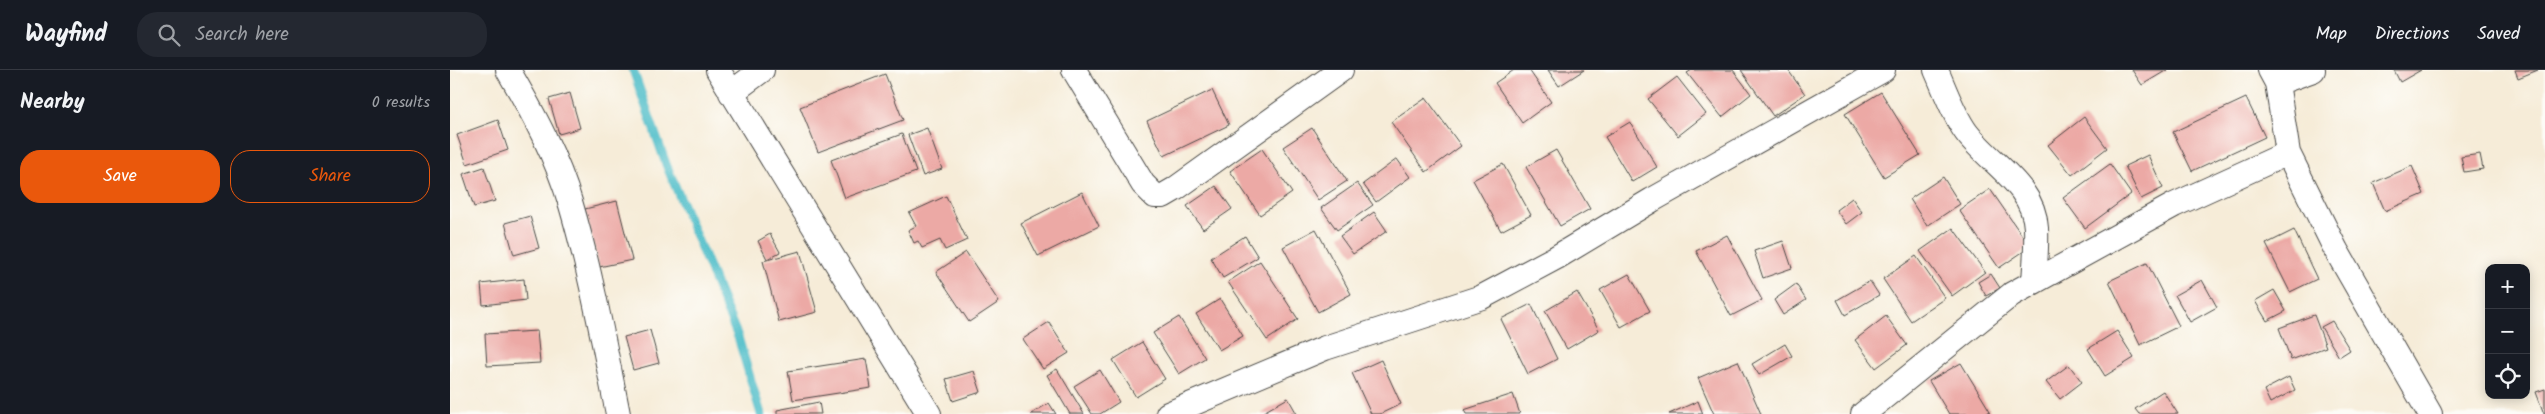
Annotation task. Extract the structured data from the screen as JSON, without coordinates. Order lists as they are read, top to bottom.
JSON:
{
  "page": {
    "header": "Wayfind",
    "search": "Search here",
    "nav": ["Map", "Directions", "Saved"],
    "heading": ["Nearby", "0 results"],
    "buttons": ["Save", "Share"],
    "map_buttons": ["+", "−"]
  }
}
